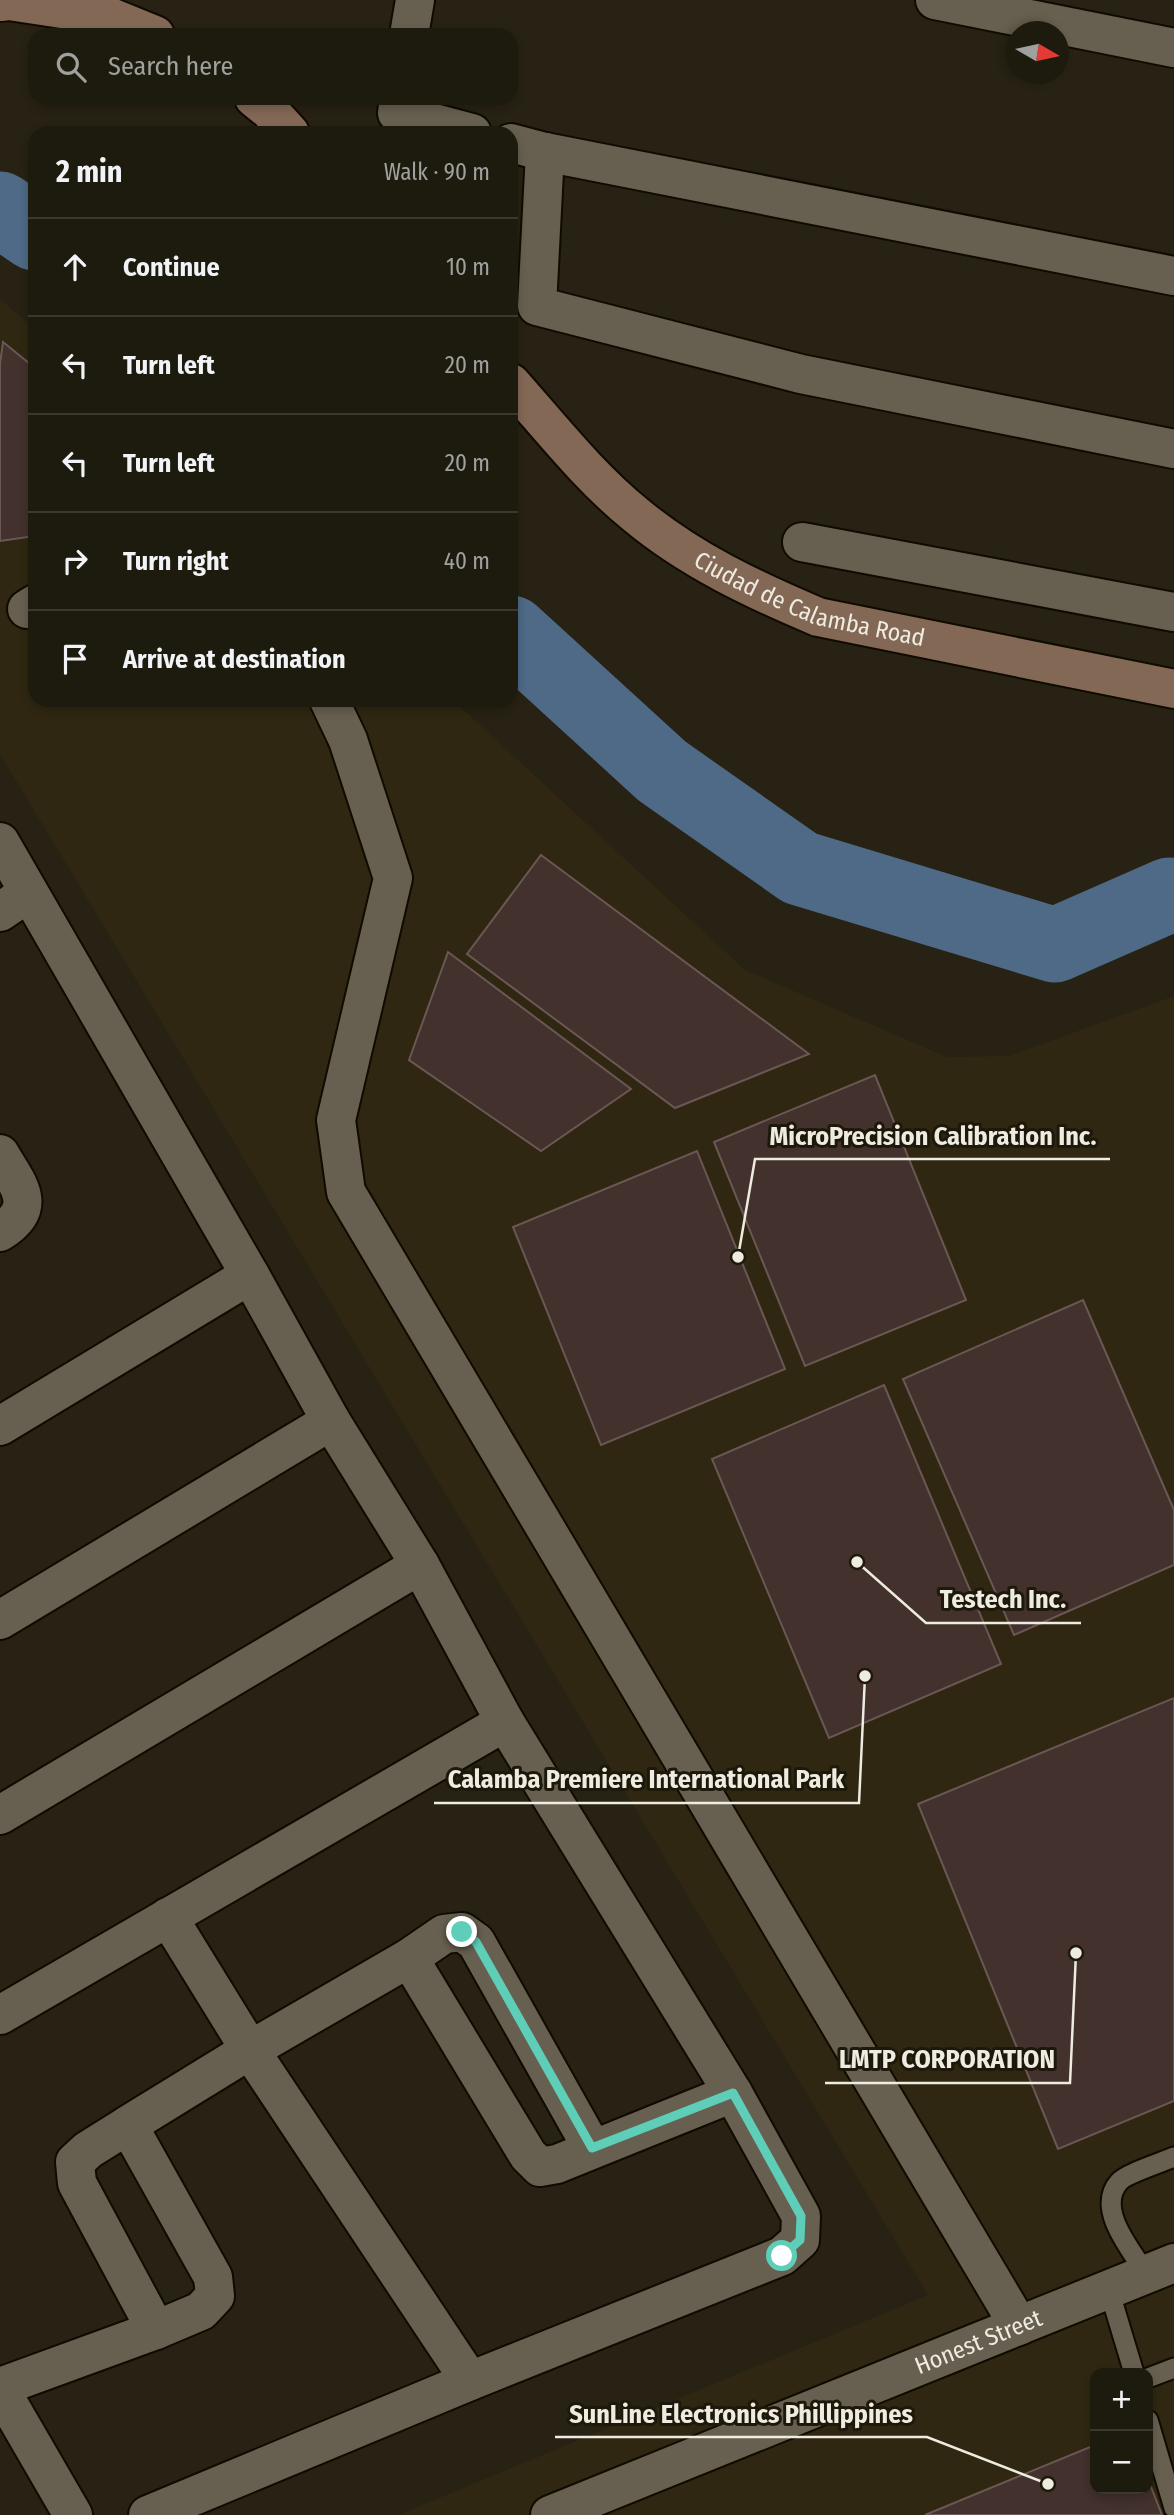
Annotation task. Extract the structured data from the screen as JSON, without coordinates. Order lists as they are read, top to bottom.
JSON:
{
  "streets": {
    "main road": ["Ciudad de Calamba Road"],
    "street": ["Honest Street"]
  },
  "places": [
    "MicroPrecision Calibration Inc.",
    "Testech Inc.",
    "Calamba Premiere International Park",
    "LMTP CORPORATION",
    "SunLine Electronics Phillippines"
  ],
  "north": "right",
  "page": {
    "search": "Search here",
    "heading": ["2 min", "Walk · 90 m"],
    "list": [
      ["Continue", "10 m"],
      ["Turn left", "20 m"],
      ["Turn left", "20 m"],
      ["Turn right", "40 m"],
      "Arrive at destination"
    ],
    "map_buttons": ["+", "−"]
  }
}
